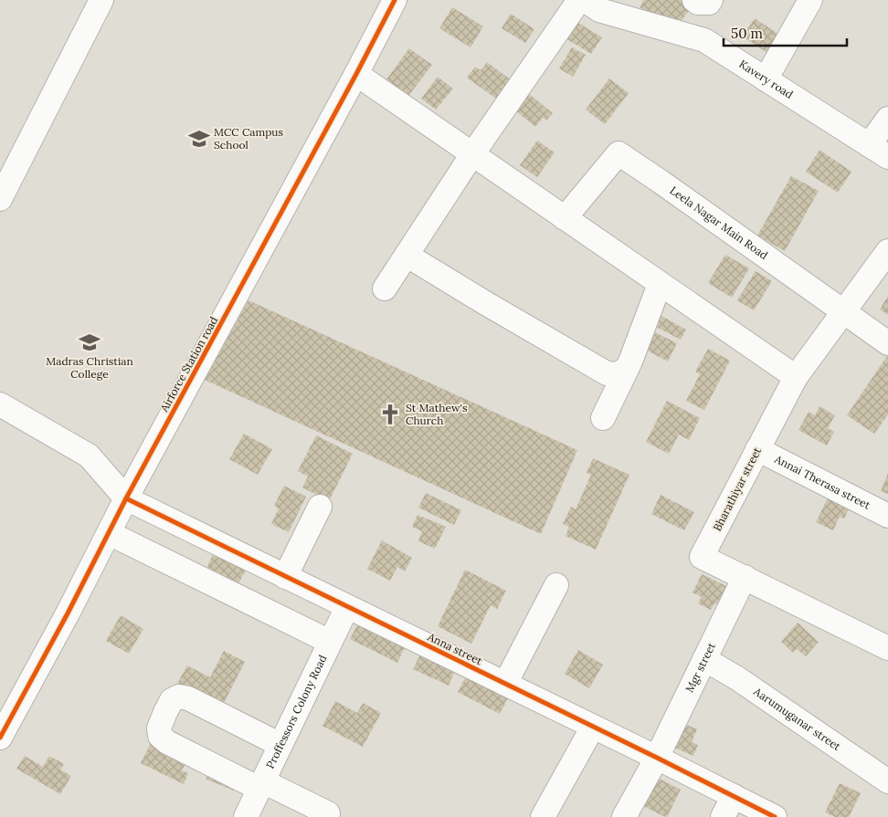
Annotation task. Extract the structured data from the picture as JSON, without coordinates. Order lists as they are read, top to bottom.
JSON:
{
  "streets": {
    "street": [
      "Kavery road",
      "Leela Nagar Main Road",
      "Airforce Station road",
      "Annai Therasa street",
      "Bharathiyar street",
      "Anna street",
      "Mgr street",
      "Proffessors Colony Road",
      "Aarumuganar street"
    ]
  },
  "crossings": [
    ["Leela Nagar Main Road", "Bharathiyar street"],
    ["Airforce Station road", "Anna street"],
    ["Annai Therasa street", "Bharathiyar street"],
    ["Bharathiyar street", "Mgr street"],
    ["Anna street", "Mgr street"],
    ["Anna street", "Proffessors Colony Road"],
    ["Mgr street", "Aarumuganar street"]
  ],
  "places": {
    "school or university": ["MCC Campus School", "Madras Christian College"],
    "church": ["St Mathew's Church"]
  },
  "scale_bar": "50 m"
}
